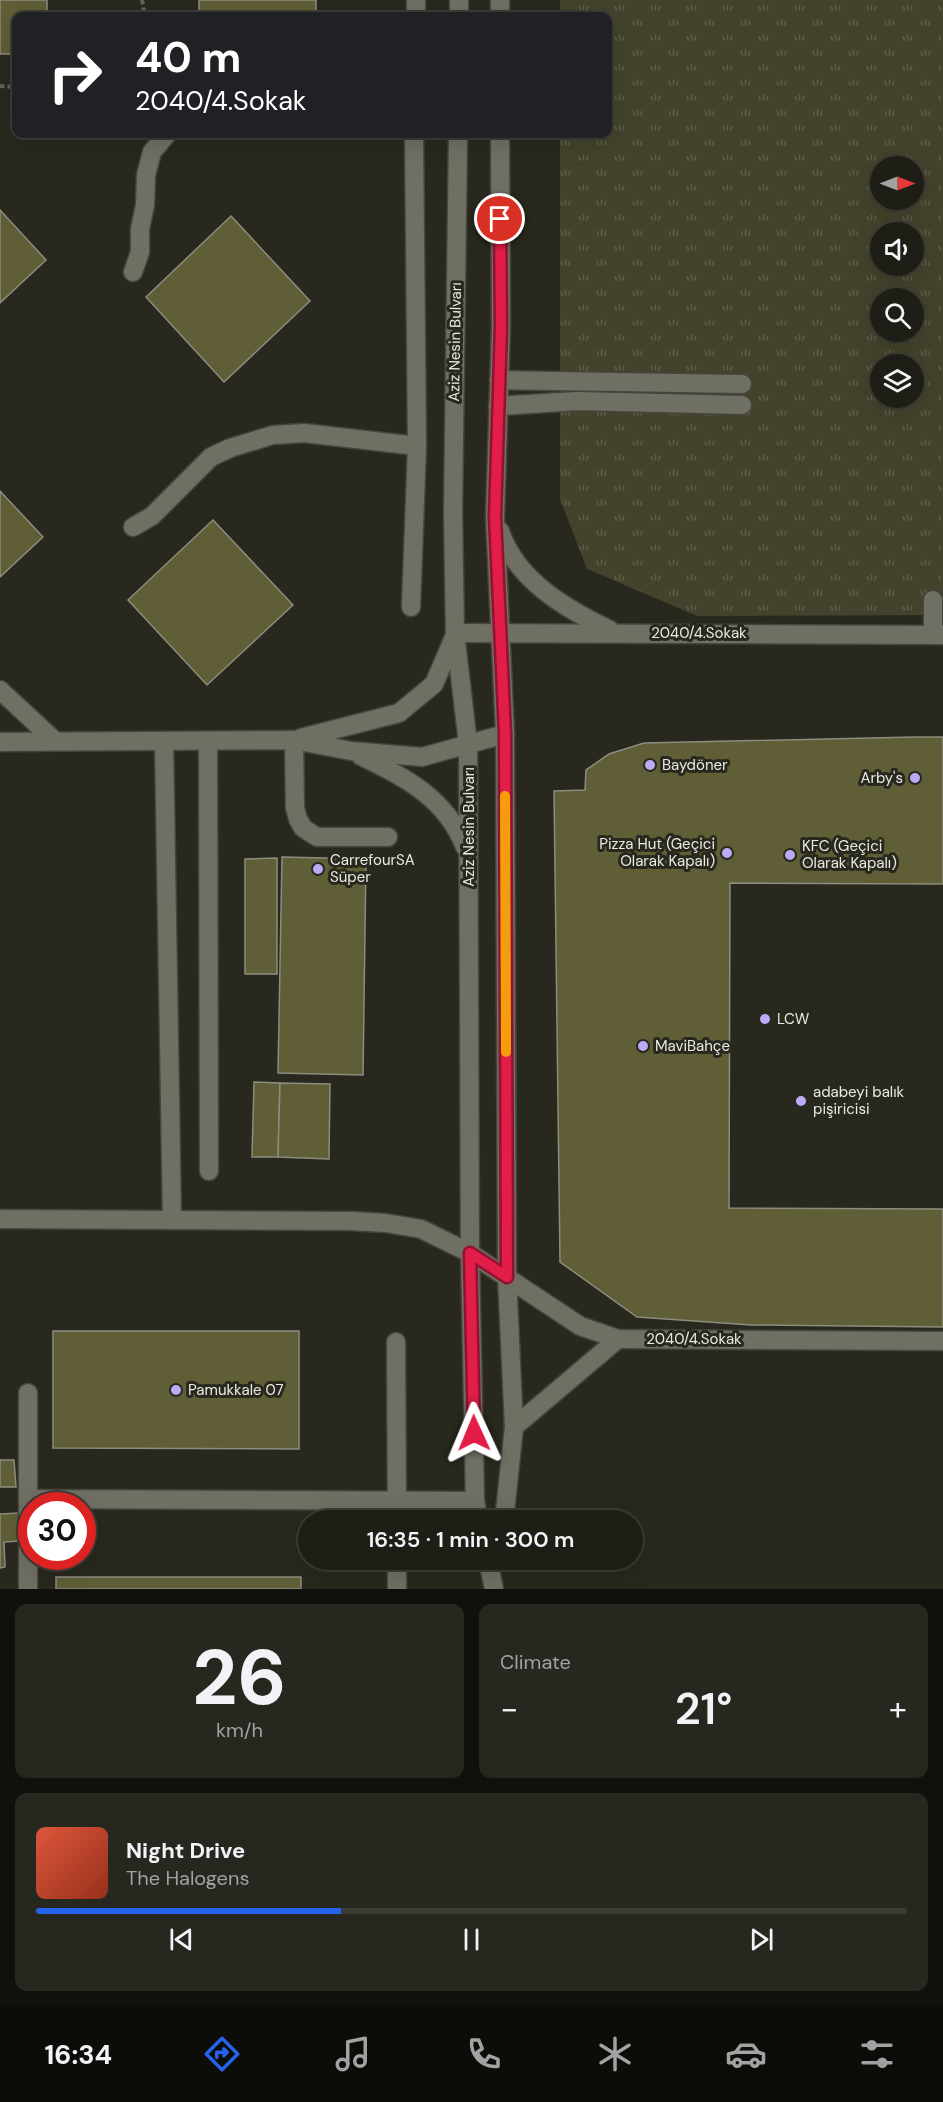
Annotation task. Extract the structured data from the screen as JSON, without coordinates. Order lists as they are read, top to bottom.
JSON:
{
  "streets": {
    "street": ["Aziz Nesin Bulvarı", "2040/4.Sokak"]
  },
  "crossings": [
    ["Aziz Nesin Bulvarı", "2040/4.Sokak"]
  ],
  "places": [
    "Baydöner",
    "Arby's",
    "Pizza Hut (Geçici Olarak Kapalı)",
    "KFC (Geçici Olarak Kapalı)",
    "CarrefourSA Süper",
    "LCW",
    "MaviBahçe",
    "adabeyi balık pişiricisi",
    "Pamukkale 07"
  ],
  "north": "right",
  "page": {
    "turn": ["40 m", "2040/4.Sokak"],
    "limit": "30",
    "trip": "16:35 · 1 min · 300 m",
    "tile": [
      ["26", "km/h"],
      "Climate"
    ],
    "heat": ["−", "21°", "+"],
    "song": ["Night Drive", "The Halogens"],
    "tabs": "16:34"
  }
}
